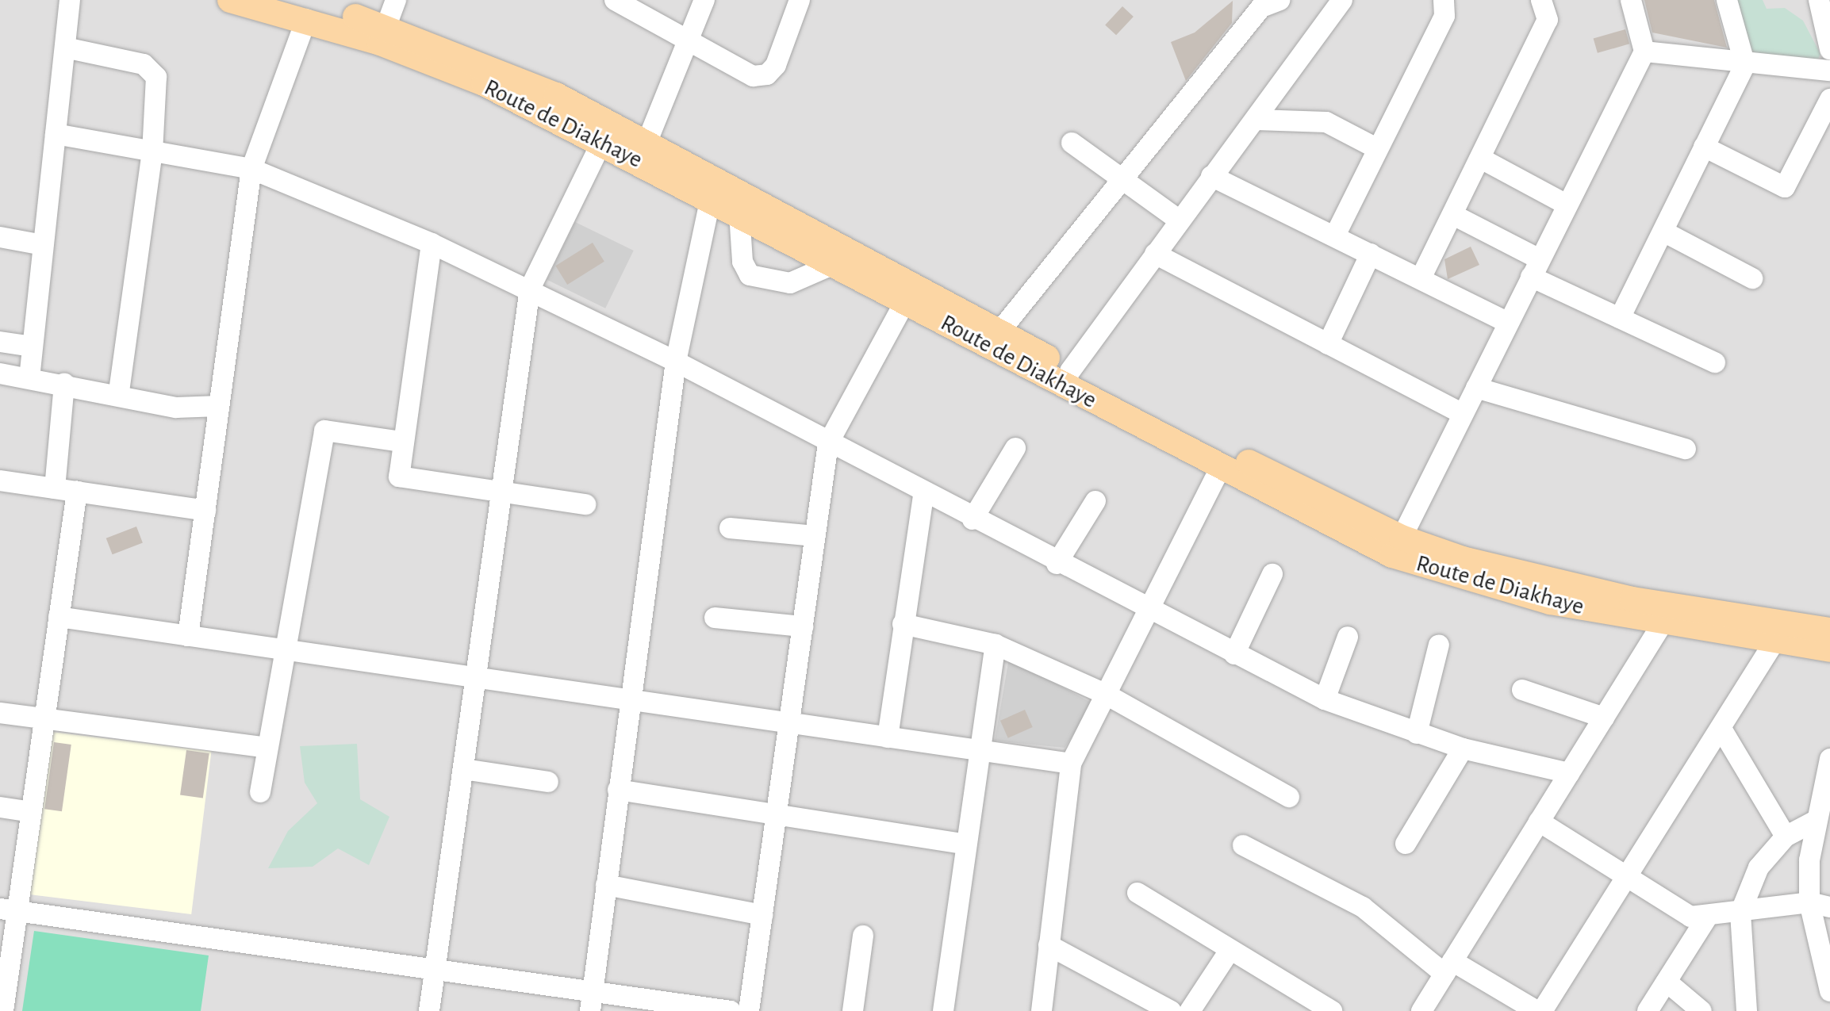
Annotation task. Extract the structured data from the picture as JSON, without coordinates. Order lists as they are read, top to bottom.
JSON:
{
  "streets": {
    "main road": ["Route de Diakhaye"]
  }
}
